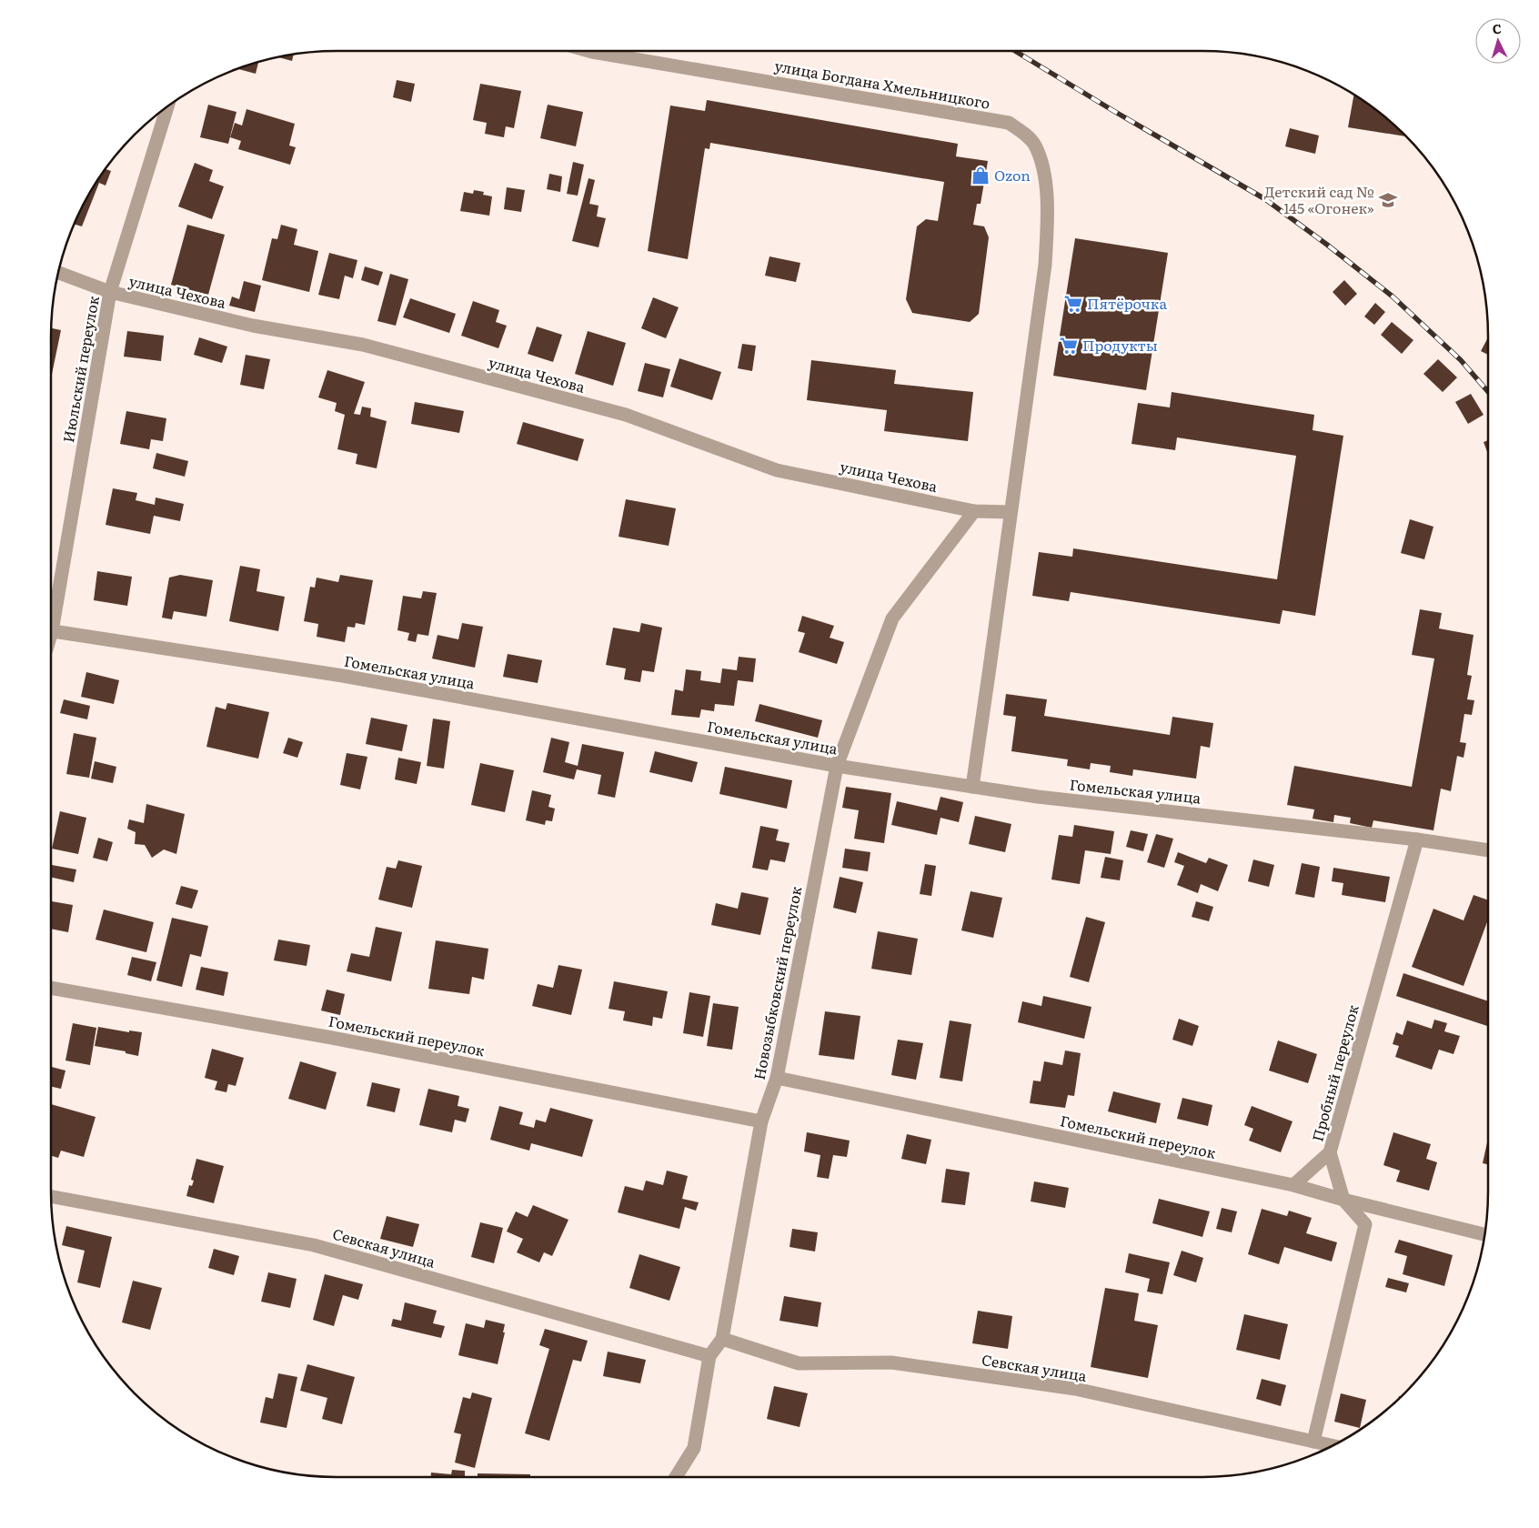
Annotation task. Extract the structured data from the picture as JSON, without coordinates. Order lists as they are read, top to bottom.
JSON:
{
  "streets": {
    "street": [
      "улица Богдана Хмельницкого",
      "улица Чехова",
      "Июльский переулок",
      "Гомельская улица",
      "Новозыбковский переулок",
      "Гомельский переулок",
      "Пробный переулок",
      "Севская улица"
    ]
  },
  "crossings": [
    ["улица Богдана Хмельницкого", "улица Чехова"],
    ["улица Чехова", "Июльский переулок"],
    ["улица Чехова", "Новозыбковский переулок"],
    ["Гомельская улица", "Новозыбковский переулок"],
    ["Гомельская улица", "Пробный переулок"],
    ["Новозыбковский переулок", "Гомельский переулок"],
    ["Новозыбковский переулок", "Севская улица"],
    ["Гомельский переулок", "Пробный переулок"],
    ["Пробный переулок", "Севская улица"]
  ],
  "places": {
    "shop": ["Ozon"],
    "school or university": ["Детский сад № 145 «Огонек»"],
    "supermarket": ["Пятёрочка", "Продукты"]
  },
  "north": "top"
}
